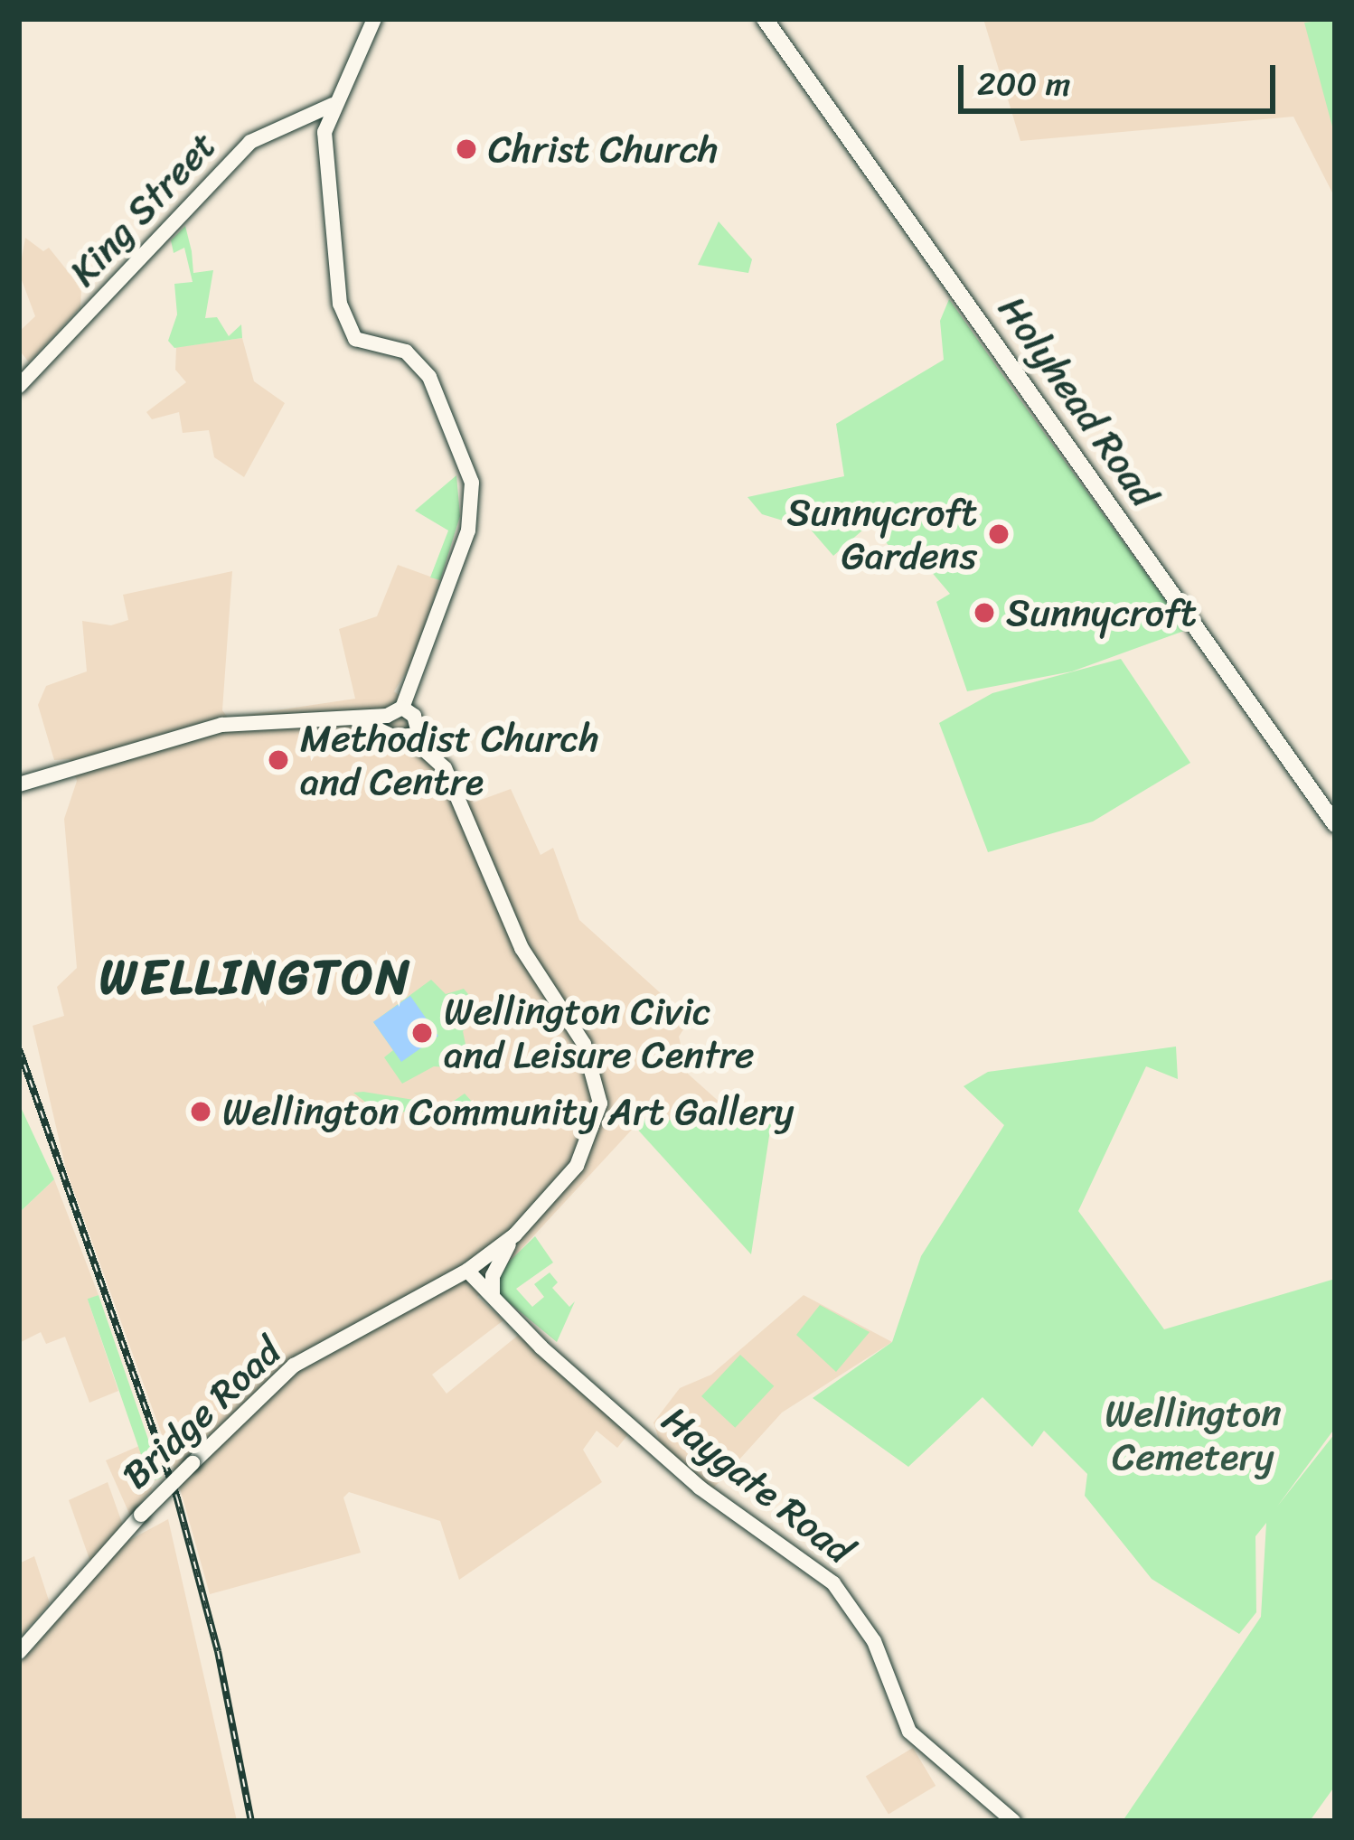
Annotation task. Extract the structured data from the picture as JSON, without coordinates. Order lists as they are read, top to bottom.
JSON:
{
  "streets": {
    "main road": ["Holyhead Road"],
    "street": ["King Street", "Bridge Road", "Haygate Road"]
  },
  "crossings": [
    ["Bridge Road", "Haygate Road"]
  ],
  "districts": ["WELLINGTON"],
  "parks": ["Wellington Cemetery"],
  "places": [
    "Christ Church",
    "Sunnycroft Gardens",
    "Sunnycroft",
    "Methodist Church and Centre",
    "Wellington Civic and Leisure Centre",
    "Wellington Community Art Gallery"
  ],
  "scale_bar": "200 m"
}
